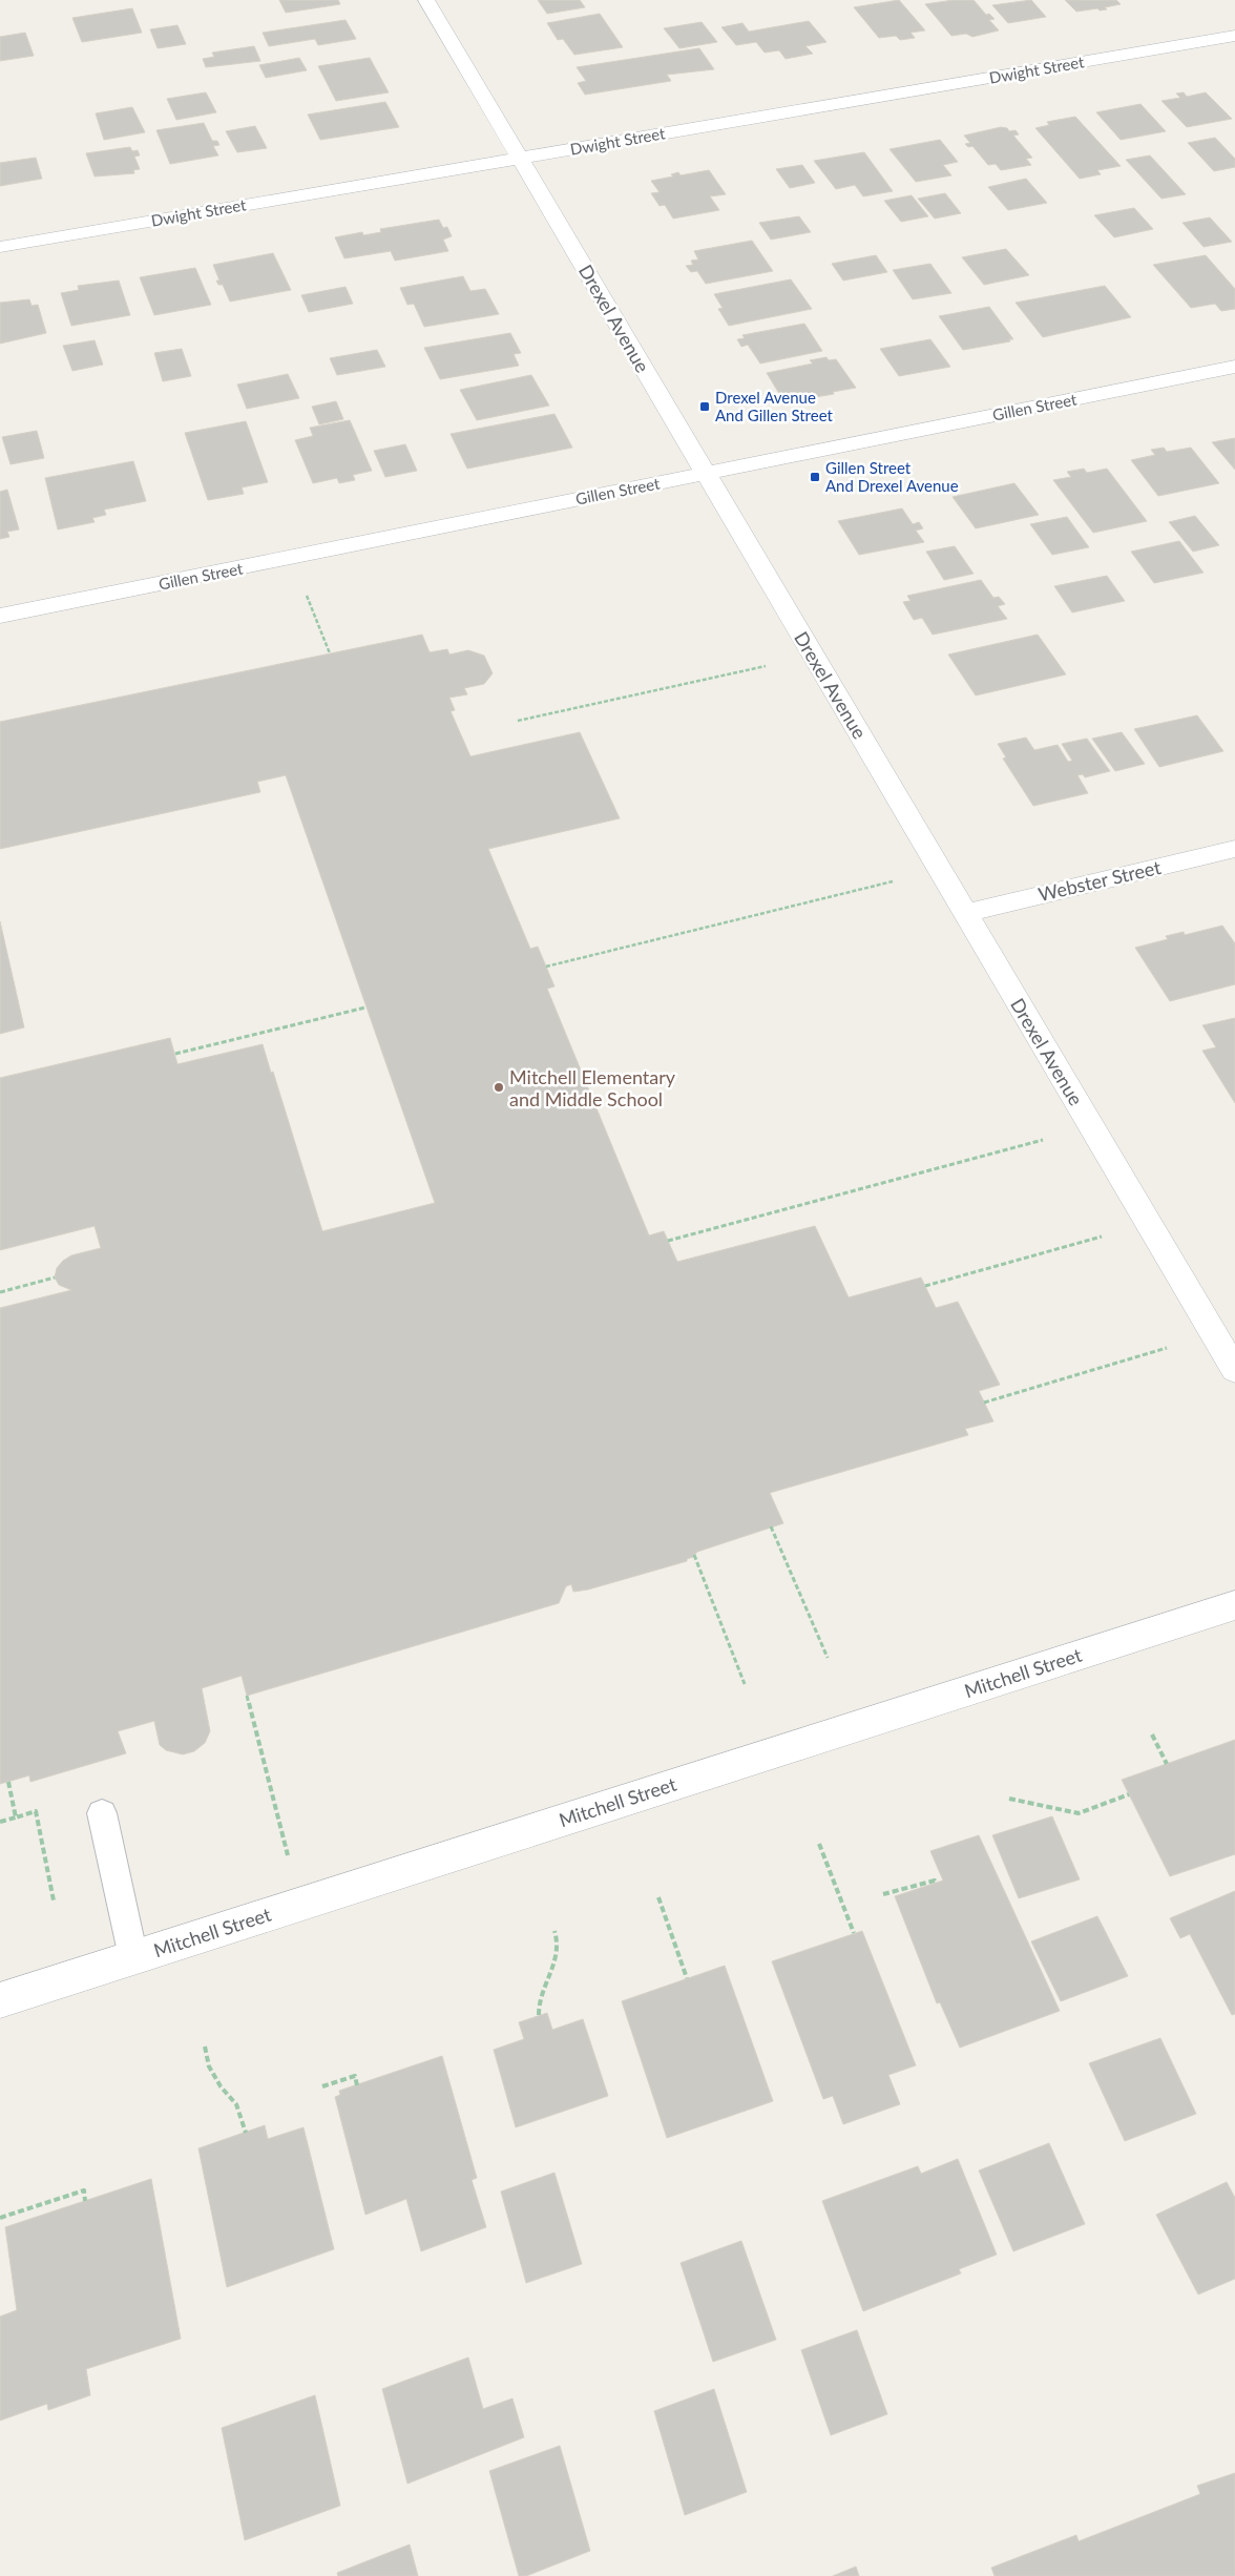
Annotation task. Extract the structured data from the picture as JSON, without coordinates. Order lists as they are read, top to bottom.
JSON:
{
  "streets": {
    "street": [
      "Dwight Street",
      "Drexel Avenue",
      "Gillen Street",
      "Webster Street",
      "Mitchell Street"
    ]
  },
  "crossings": [
    ["Dwight Street", "Drexel Avenue"],
    ["Drexel Avenue", "Gillen Street"],
    ["Drexel Avenue", "Webster Street"]
  ],
  "places": {
    "transit": ["Drexel Avenue And Gillen Street", "Gillen Street And Drexel Avenue"],
    "other": ["Mitchell Elementary and Middle School"]
  }
}
